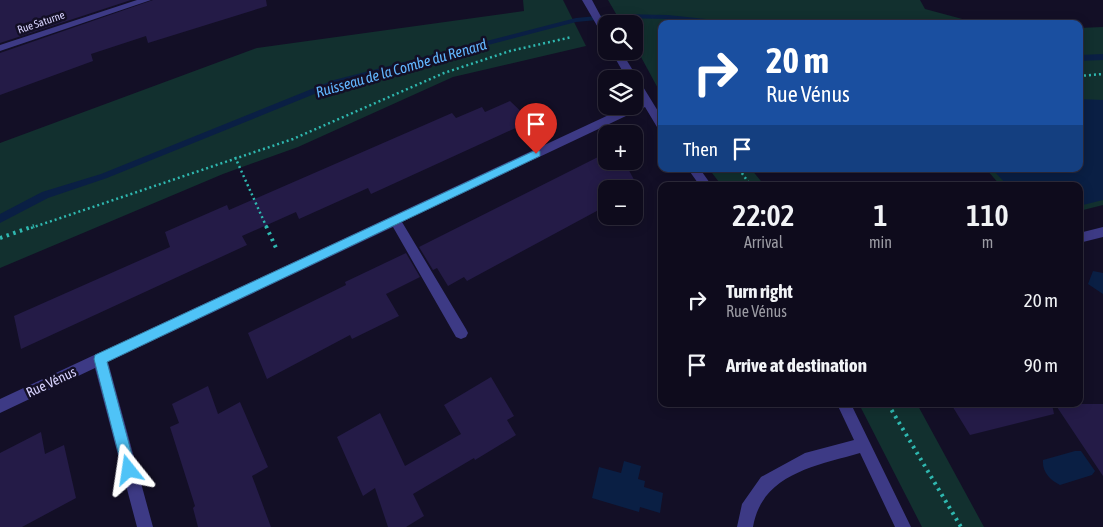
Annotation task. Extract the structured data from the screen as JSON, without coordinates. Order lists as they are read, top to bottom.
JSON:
{
  "streets": {
    "street": ["Rue Saturne", "Rue Vénus"]
  },
  "water": ["Ruisseau de la Combe du Renard"],
  "page": {
    "map_buttons": ["+", "−"],
    "turn": ["20 m", "Rue Vénus"],
    "then": "Then",
    "eta": [
      "22:02",
      "Arrival",
      "1",
      "min",
      "110",
      "m"
    ],
    "list": [
      {
        "name": "Turn right",
        "note": "Rue Vénus",
        "value": "20 m"
      },
      {
        "name": "Arrive at destination",
        "value": "90 m"
      }
    ]
  }
}
